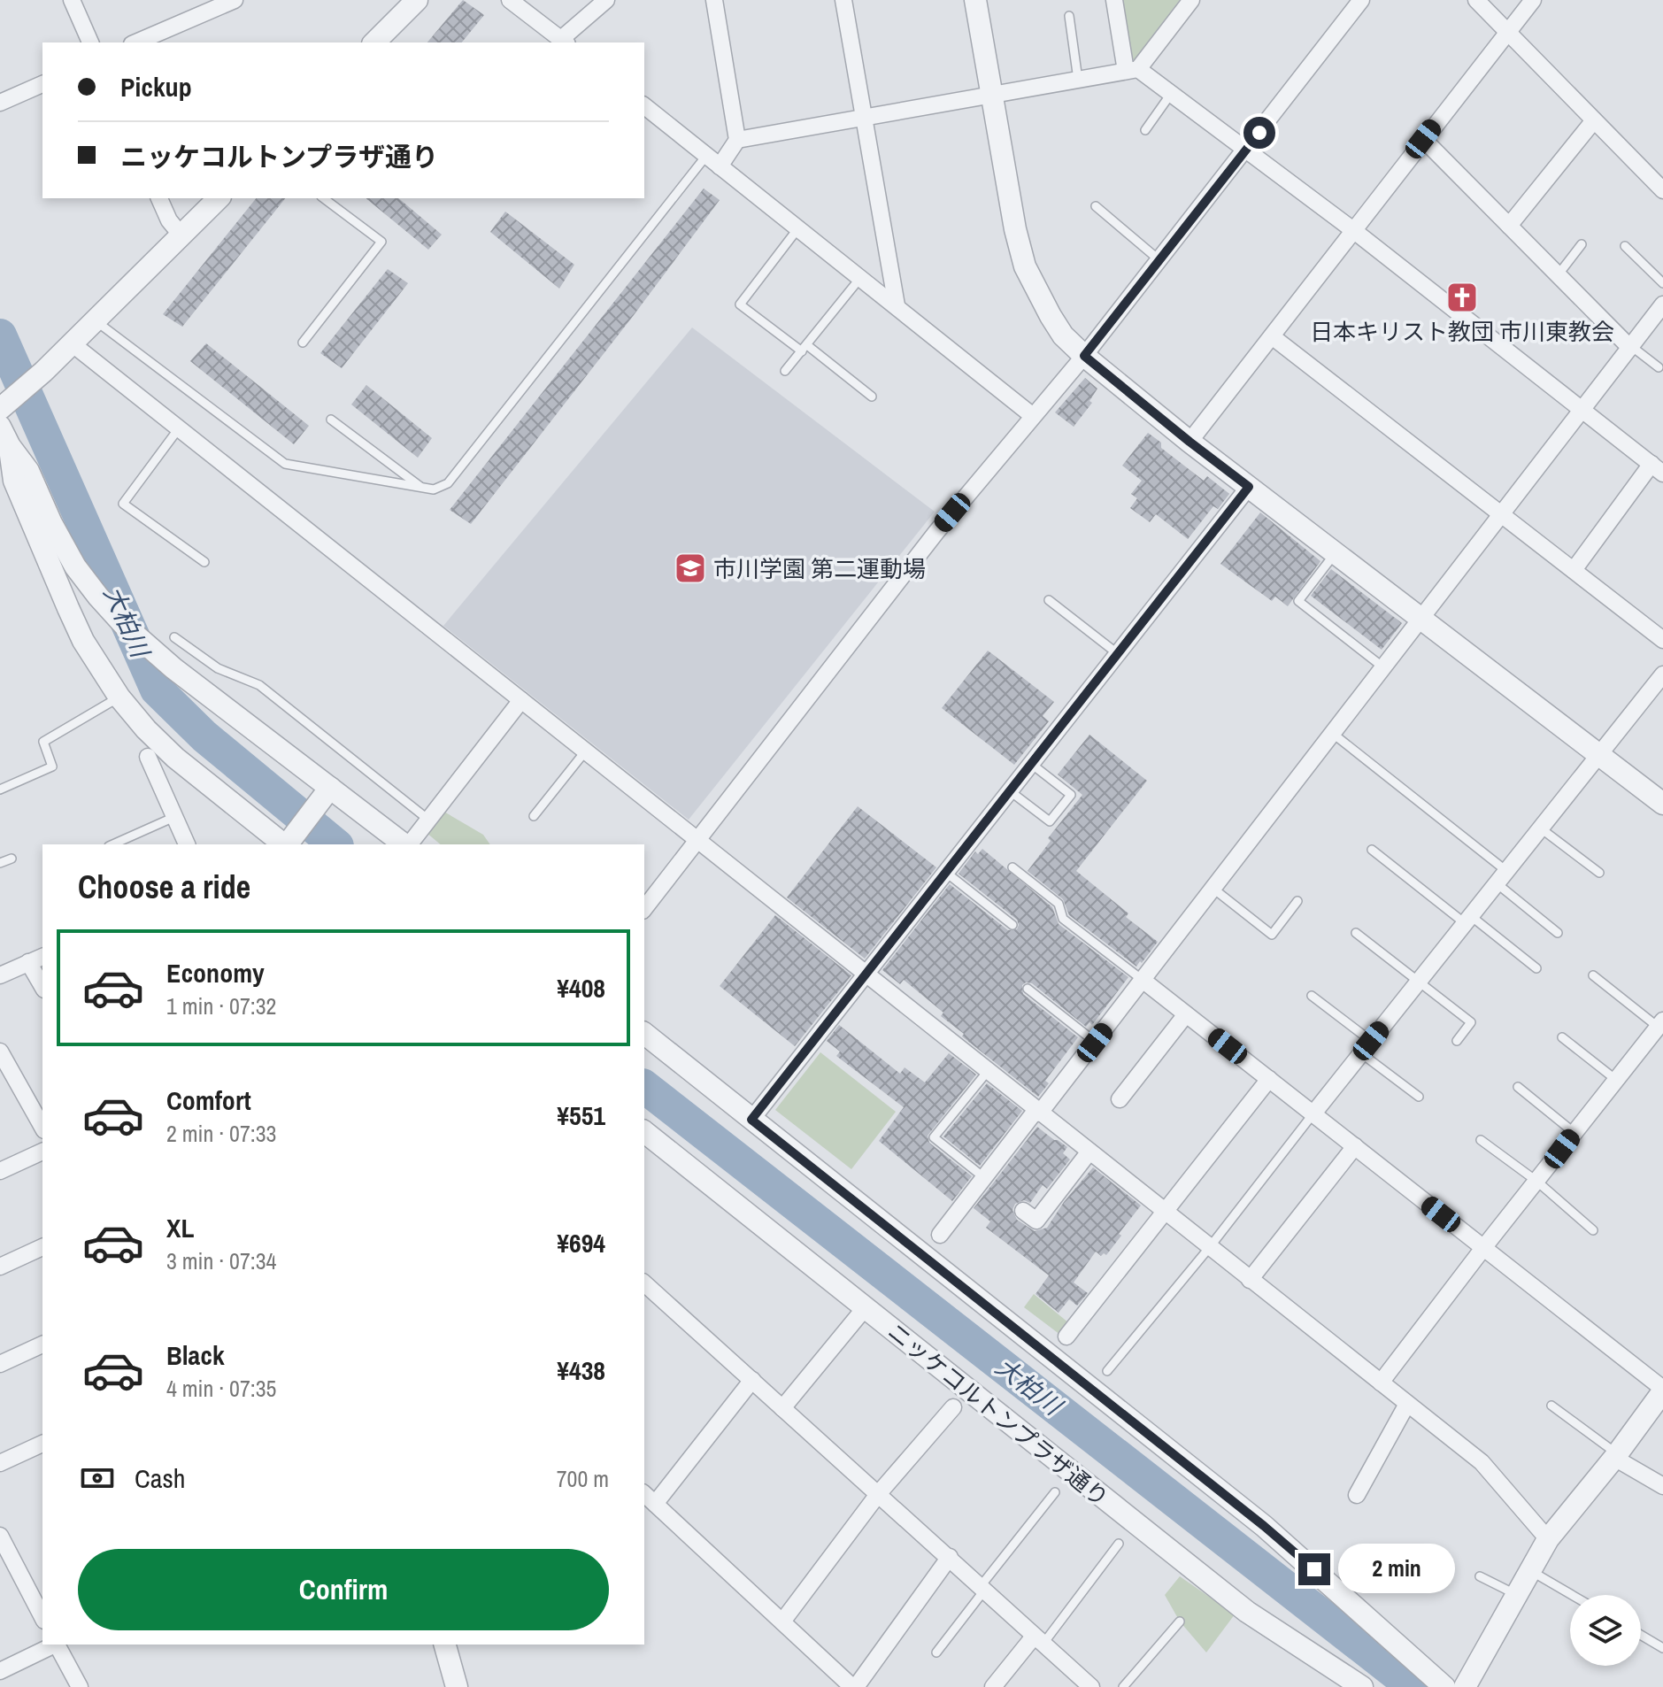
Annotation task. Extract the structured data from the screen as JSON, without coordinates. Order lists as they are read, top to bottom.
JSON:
{
  "streets": {
    "street": ["ニッケコルトンプラザ通り"]
  },
  "water": ["大柏川"],
  "places": {
    "church": ["日本キリスト教団 市川東教会"],
    "school or university": ["市川学園 第二運動場"]
  },
  "page": {
    "banner": ["Pickup", "ニッケコルトンプラザ通り"],
    "heading": "Choose a ride",
    "list": [
      {
        "name": "Economy",
        "note": "1 min · 07:32",
        "value": "¥408"
      },
      {
        "name": "Comfort",
        "note": "2 min · 07:33",
        "value": "¥551"
      },
      {
        "name": "XL",
        "note": "3 min · 07:34",
        "value": "¥694"
      },
      {
        "name": "Black",
        "note": "4 min · 07:35",
        "value": "¥438"
      }
    ],
    "pay": ["Cash", "700 m"],
    "buttons": "Confirm",
    "bubble": "2 min"
  }
}
